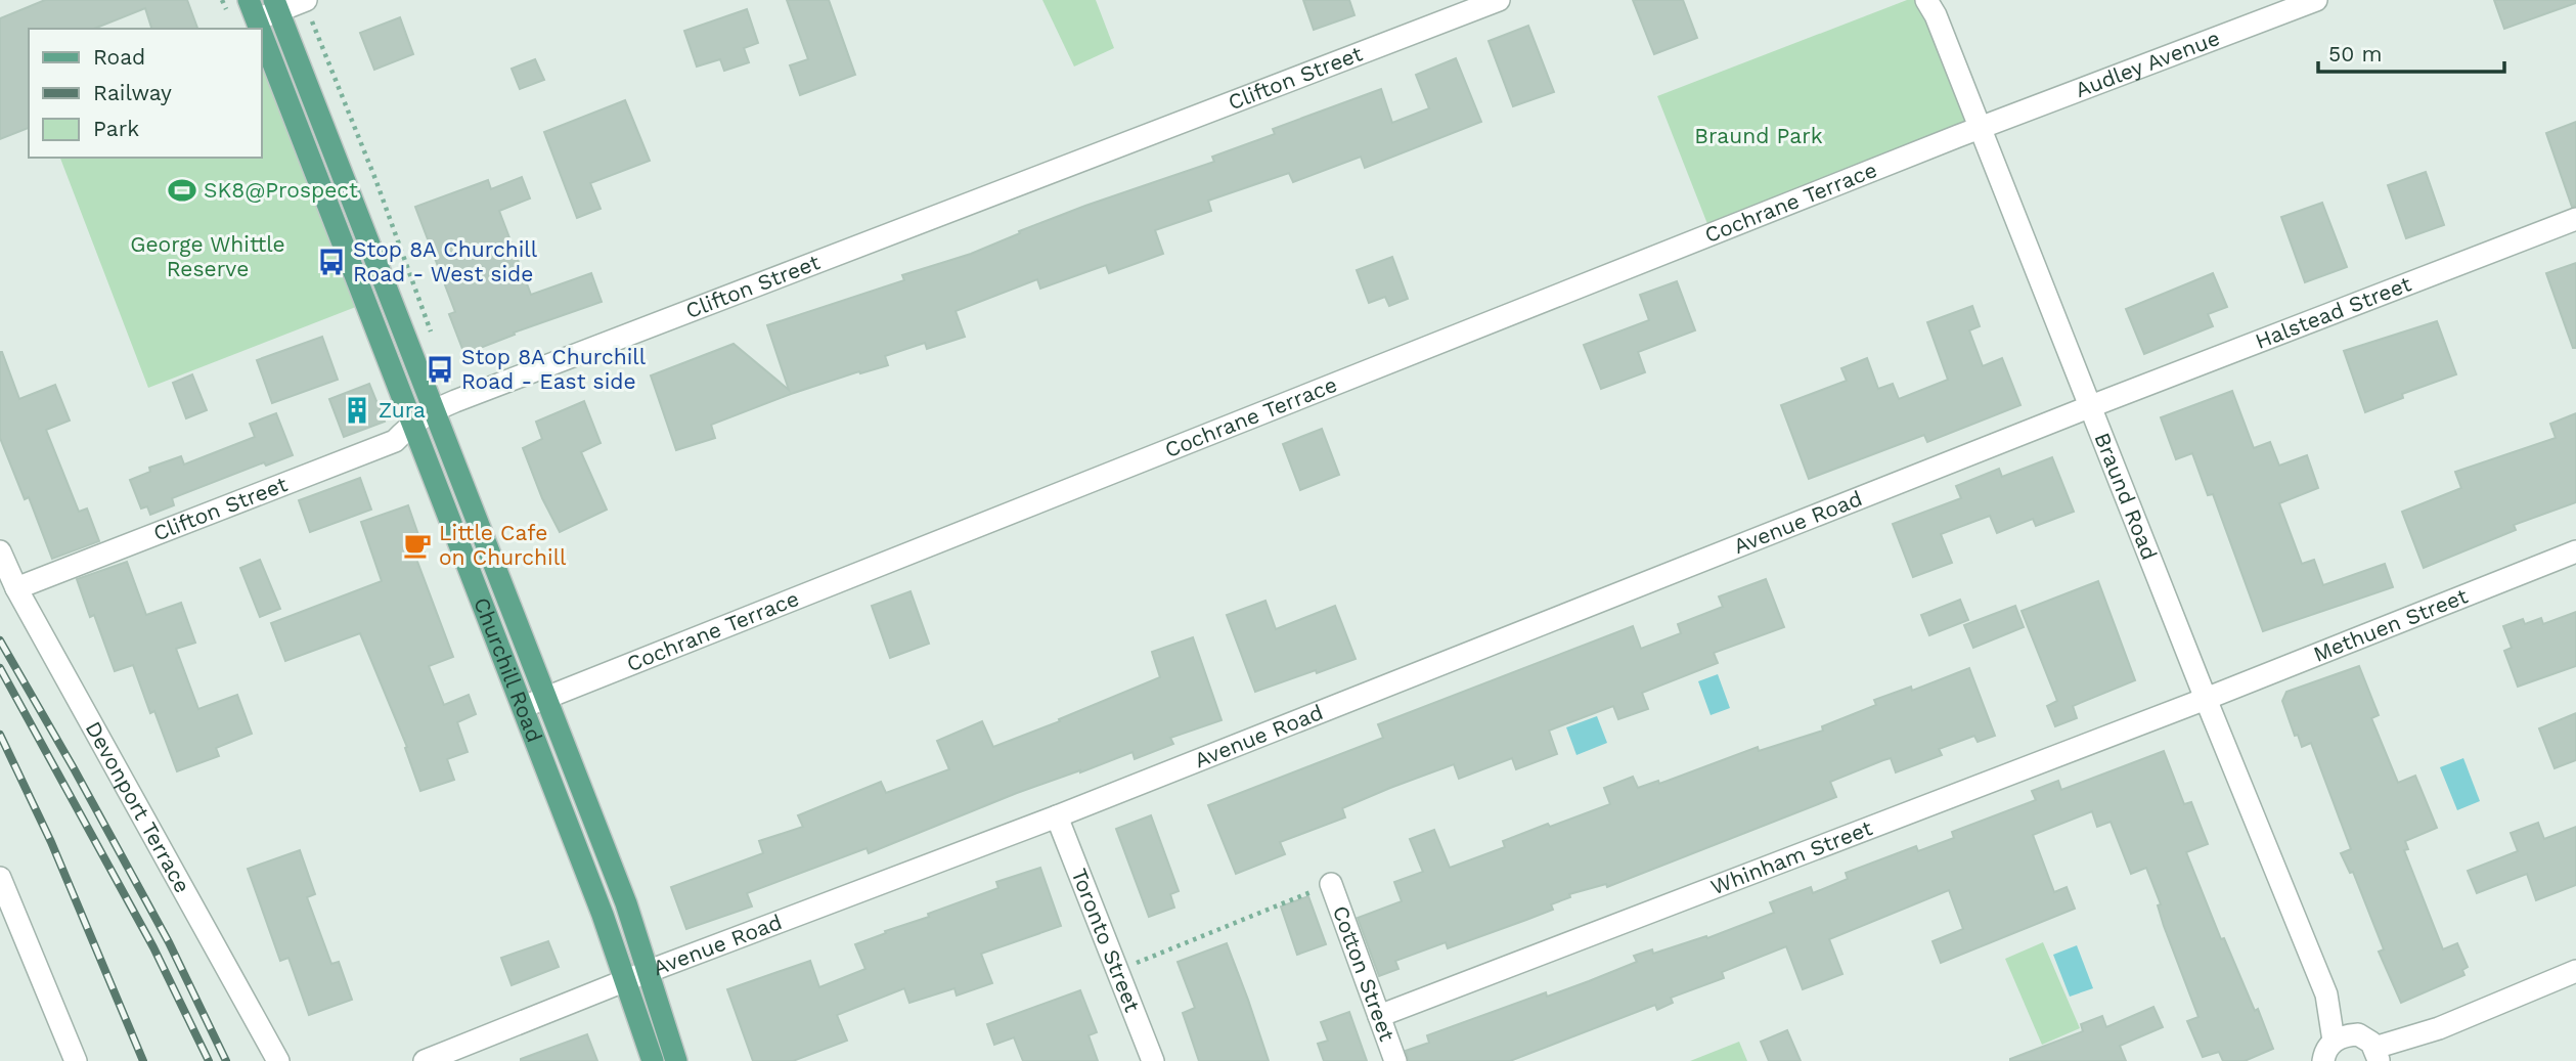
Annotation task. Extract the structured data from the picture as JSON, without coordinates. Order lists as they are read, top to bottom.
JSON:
{
  "streets": {
    "main road": ["Churchill Road"],
    "street": [
      "Audley Avenue",
      "Clifton Street",
      "Cochrane Terrace",
      "Halstead Street",
      "Braund Road",
      "Avenue Road",
      "Methuen Street",
      "Devonport Terrace",
      "Whinham Street",
      "Toronto Street",
      "Cotton Street"
    ]
  },
  "crossings": [
    ["Audley Avenue", "Cochrane Terrace"],
    ["Audley Avenue", "Braund Road"],
    ["Clifton Street", "Churchill Road"],
    ["Clifton Street", "Devonport Terrace"],
    ["Cochrane Terrace", "Braund Road"],
    ["Cochrane Terrace", "Churchill Road"],
    ["Halstead Street", "Braund Road"],
    ["Halstead Street", "Avenue Road"],
    ["Braund Road", "Avenue Road"],
    ["Braund Road", "Methuen Street"],
    ["Braund Road", "Whinham Street"],
    ["Avenue Road", "Churchill Road"],
    ["Avenue Road", "Toronto Street"],
    ["Methuen Street", "Whinham Street"],
    ["Whinham Street", "Cotton Street"]
  ],
  "parks": ["Braund Park", "George Whittle Reserve"],
  "places": {
    "sports": ["SK8@Prospect"],
    "bus stop": ["Stop 8A Churchill Road - West side", "Stop 8A Churchill Road - East side"],
    "building": ["Zura"],
    "cafe": ["Little Cafe on Churchill"]
  },
  "legend": ["Road", "Railway", "Park"],
  "scale_bar": "50 m"
}
